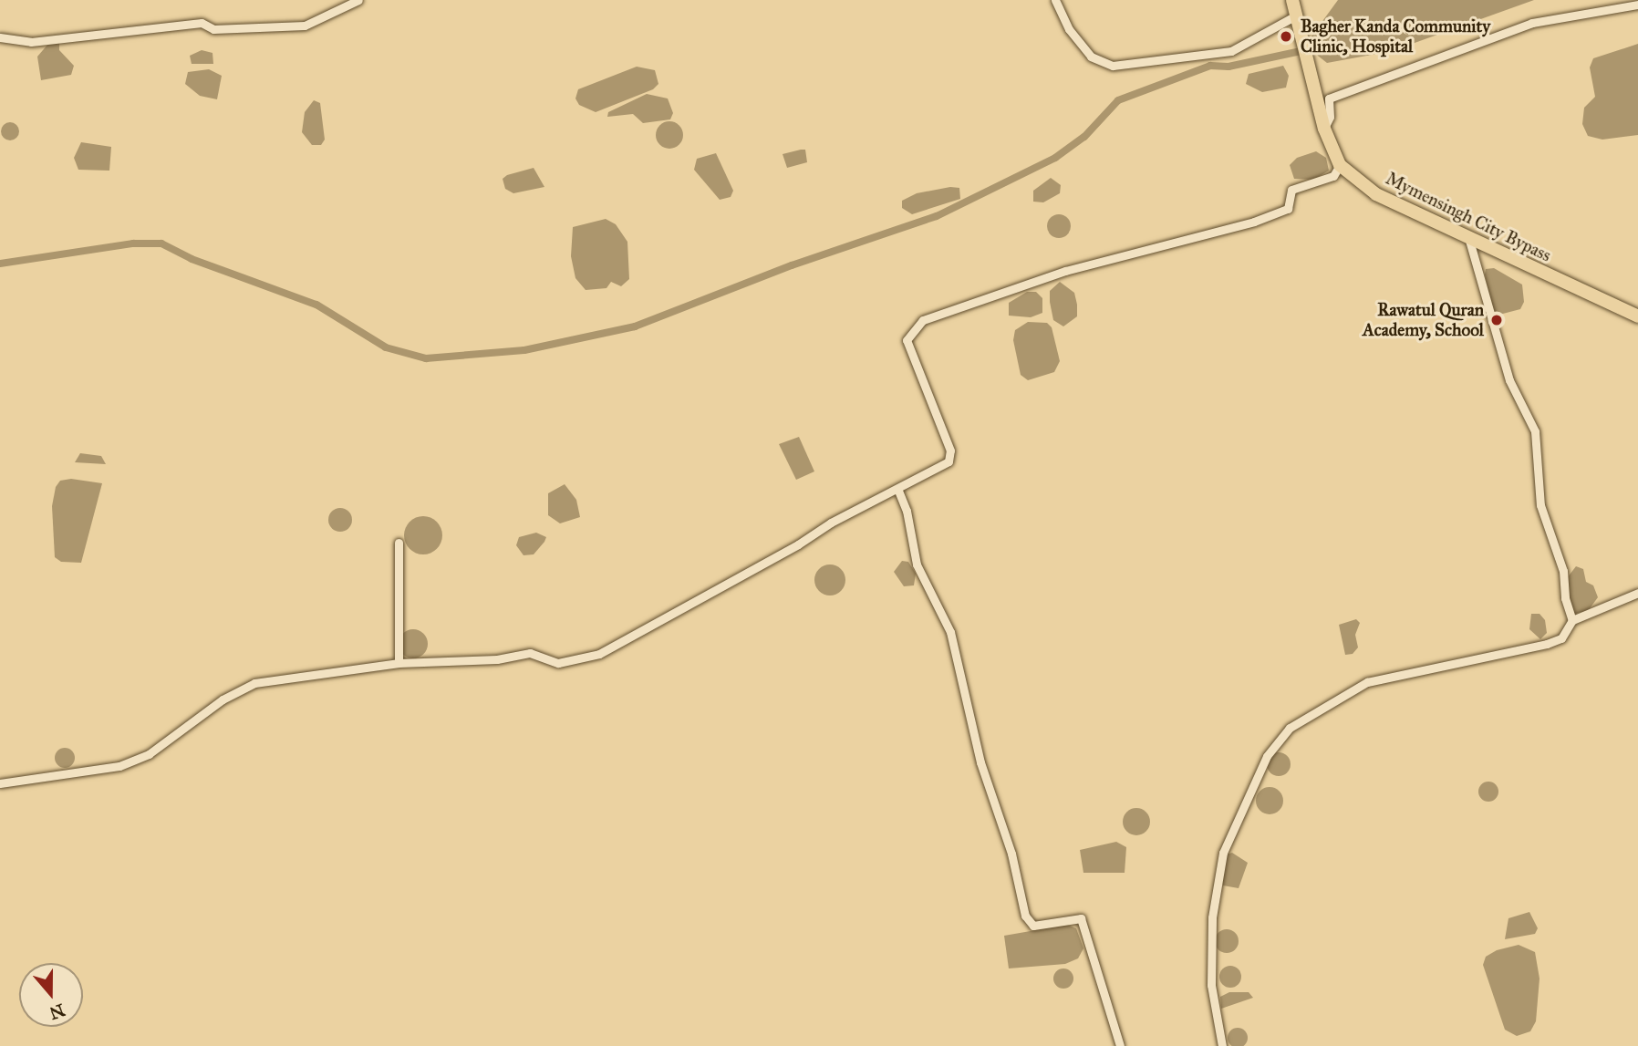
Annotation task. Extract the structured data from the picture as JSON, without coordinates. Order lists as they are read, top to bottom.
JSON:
{
  "streets": {
    "highway": ["Mymensingh City Bypass"]
  },
  "places": ["Bagher Kanda Community Clinic, Hospital", "Rawatul Quran Academy, School"],
  "north": "bottom"
}
